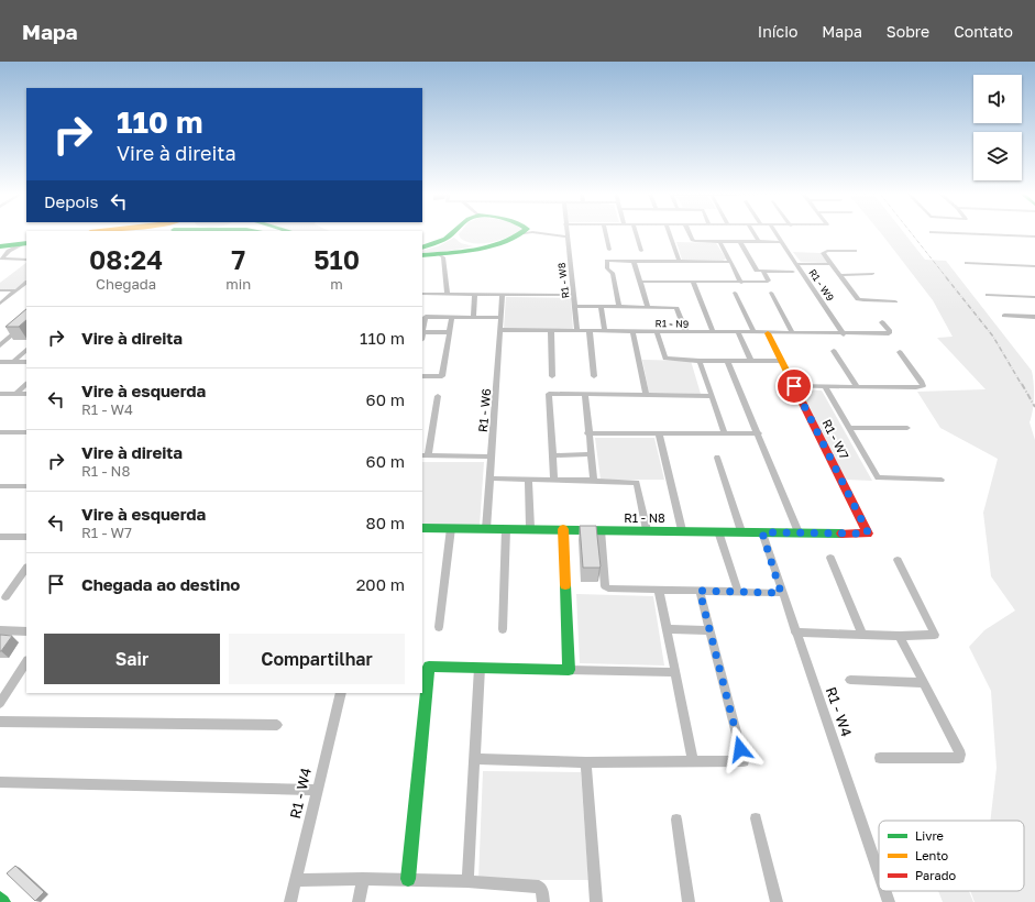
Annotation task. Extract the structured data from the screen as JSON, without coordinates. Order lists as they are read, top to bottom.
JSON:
{
  "streets": {
    "street": [
      "R1 - W8",
      "R1 - W9",
      "R1 - N9",
      "R1 - W6",
      "R1 - W7",
      "R1 - N8",
      "R1 - W4"
    ]
  },
  "crossings": [
    ["R1 - W8", "R1 - N9"],
    ["R1 - W9", "R1 - N9"],
    ["R1 - N9", "R1 - W6"],
    ["R1 - N9", "R1 - W7"],
    ["R1 - W6", "R1 - N8"],
    ["R1 - W7", "R1 - N8"],
    ["R1 - N8", "R1 - W4"]
  ],
  "legend": ["Livre", "Lento", "Parado"],
  "page": {
    "header": "Mapa",
    "nav": [
      "Início",
      "Mapa",
      "Sobre",
      "Contato"
    ],
    "turn": ["110 m", "Vire à direita"],
    "then": "Depois",
    "eta": [
      "08:24",
      "Chegada",
      "7",
      "min",
      "510",
      "m"
    ],
    "list": [
      {
        "name": "Vire à direita",
        "value": "110 m"
      },
      {
        "name": "Vire à esquerda",
        "note": "R1 - W4",
        "value": "60 m"
      },
      {
        "name": "Vire à direita",
        "note": "R1 - N8",
        "value": "60 m"
      },
      {
        "name": "Vire à esquerda",
        "note": "R1 - W7",
        "value": "80 m"
      },
      {
        "name": "Chegada ao destino",
        "value": "200 m"
      }
    ],
    "buttons": ["Sair", "Compartilhar"]
  }
}
